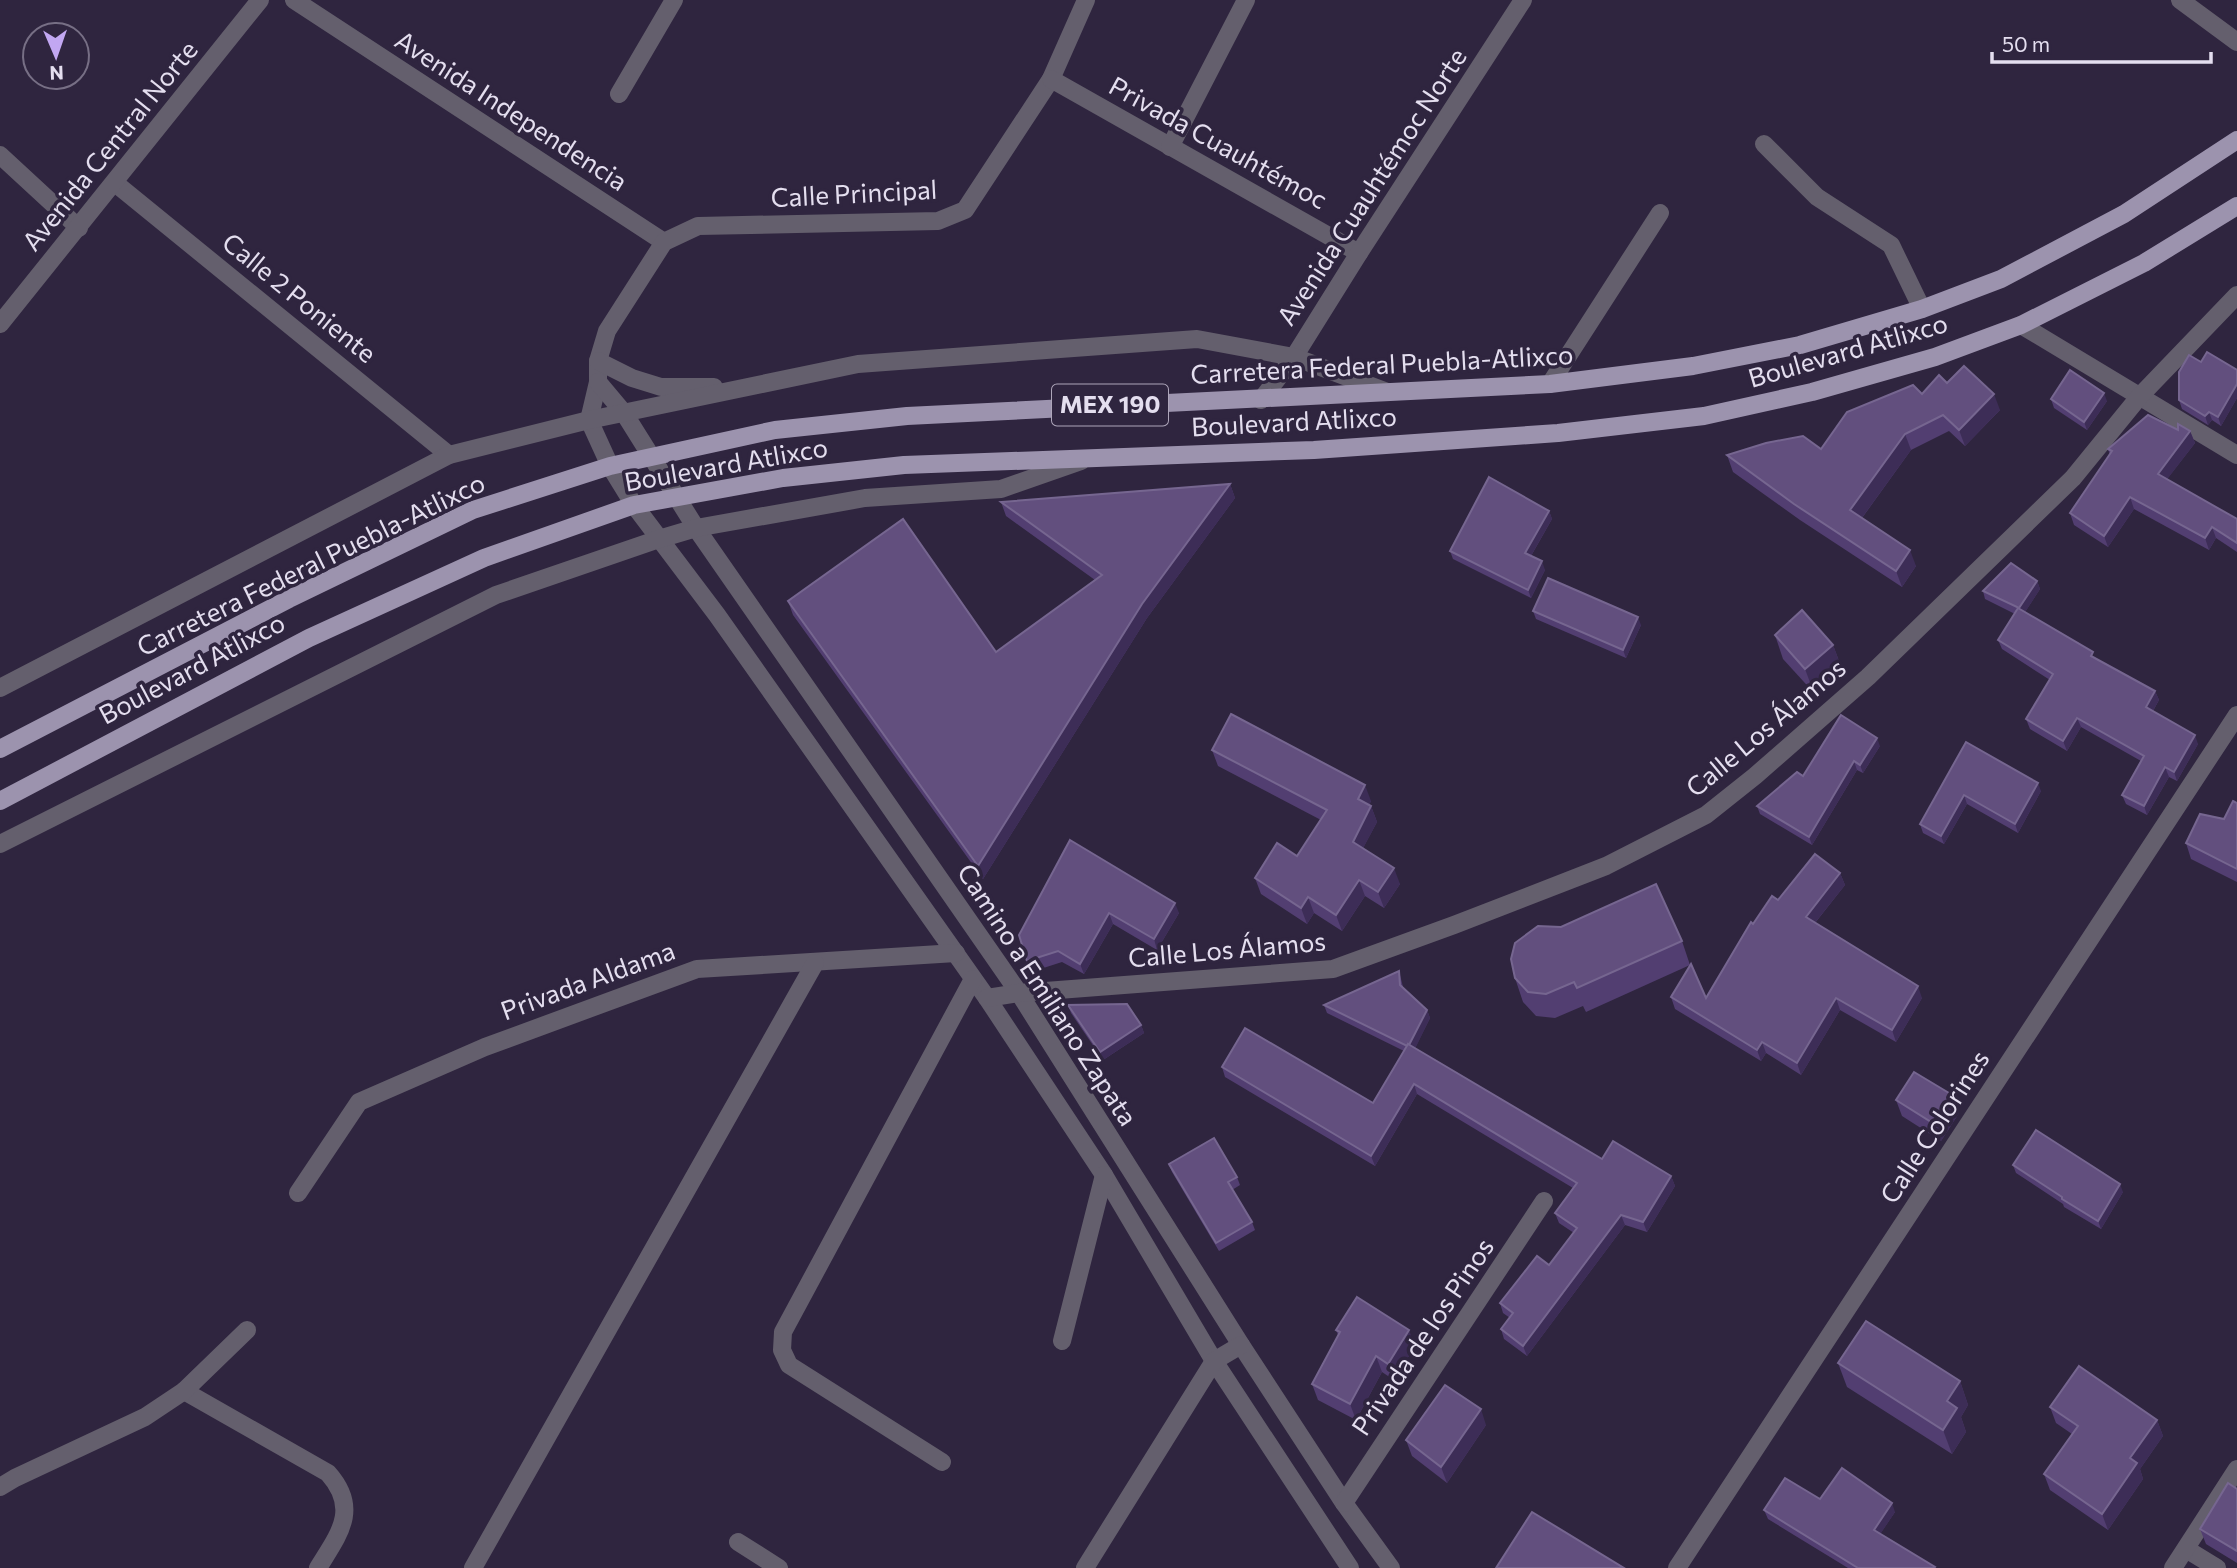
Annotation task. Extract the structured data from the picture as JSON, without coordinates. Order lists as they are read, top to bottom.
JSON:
{
  "streets": {
    "main road": ["Boulevard Atlixco", "Carretera Federal Puebla-Atlixco", "MEX 190"],
    "street": [
      "Avenida Independencia",
      "Privada Cuauhtémoc",
      "Avenida Central Norte",
      "Avenida Cuauhtémoc Norte",
      "Calle Principal",
      "Calle 2 Poniente",
      "Calle Los Álamos",
      "Privada Aldama",
      "Camino a Emiliano Zapata",
      "Calle Colorines",
      "Privada de los Pinos"
    ]
  },
  "crossings": [
    ["Avenida Independencia", "Calle Principal"],
    ["Privada Cuauhtémoc", "Avenida Cuauhtémoc Norte"],
    ["Privada Cuauhtémoc", "Calle Principal"],
    ["Avenida Central Norte", "Calle 2 Poniente"],
    ["Avenida Cuauhtémoc Norte", "Carretera Federal Puebla-Atlixco"],
    ["Boulevard Atlixco", "Camino a Emiliano Zapata"],
    ["Carretera Federal Puebla-Atlixco", "Camino a Emiliano Zapata"],
    ["Calle Los Álamos", "Camino a Emiliano Zapata"],
    ["Privada Aldama", "Camino a Emiliano Zapata"],
    ["Camino a Emiliano Zapata", "Privada de los Pinos"]
  ],
  "scale_bar": "50 m",
  "north": "bottom"
}
